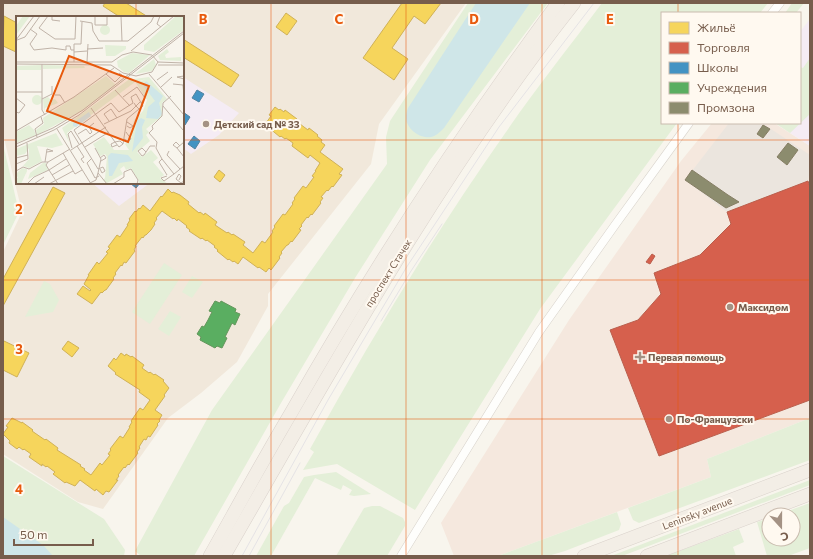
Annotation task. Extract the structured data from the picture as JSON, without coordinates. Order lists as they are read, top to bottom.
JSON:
{
  "streets": {
    "main road": ["проспект Стачек", "Leninsky avenue"]
  },
  "places": {
    "other": ["Детский сад № 33", "Максидом", "По-Французски"],
    "health": ["Первая помощь"]
  },
  "legend": [
    "Жильё",
    "Торговля",
    "Школы",
    "Учреждения",
    "Промзона"
  ],
  "scale_bar": "50 m",
  "north": "bottom",
  "grid": {
    "columns": [
      "B",
      "C",
      "D",
      "E"
    ],
    "rows": ["2", "3", "4"]
  }
}
